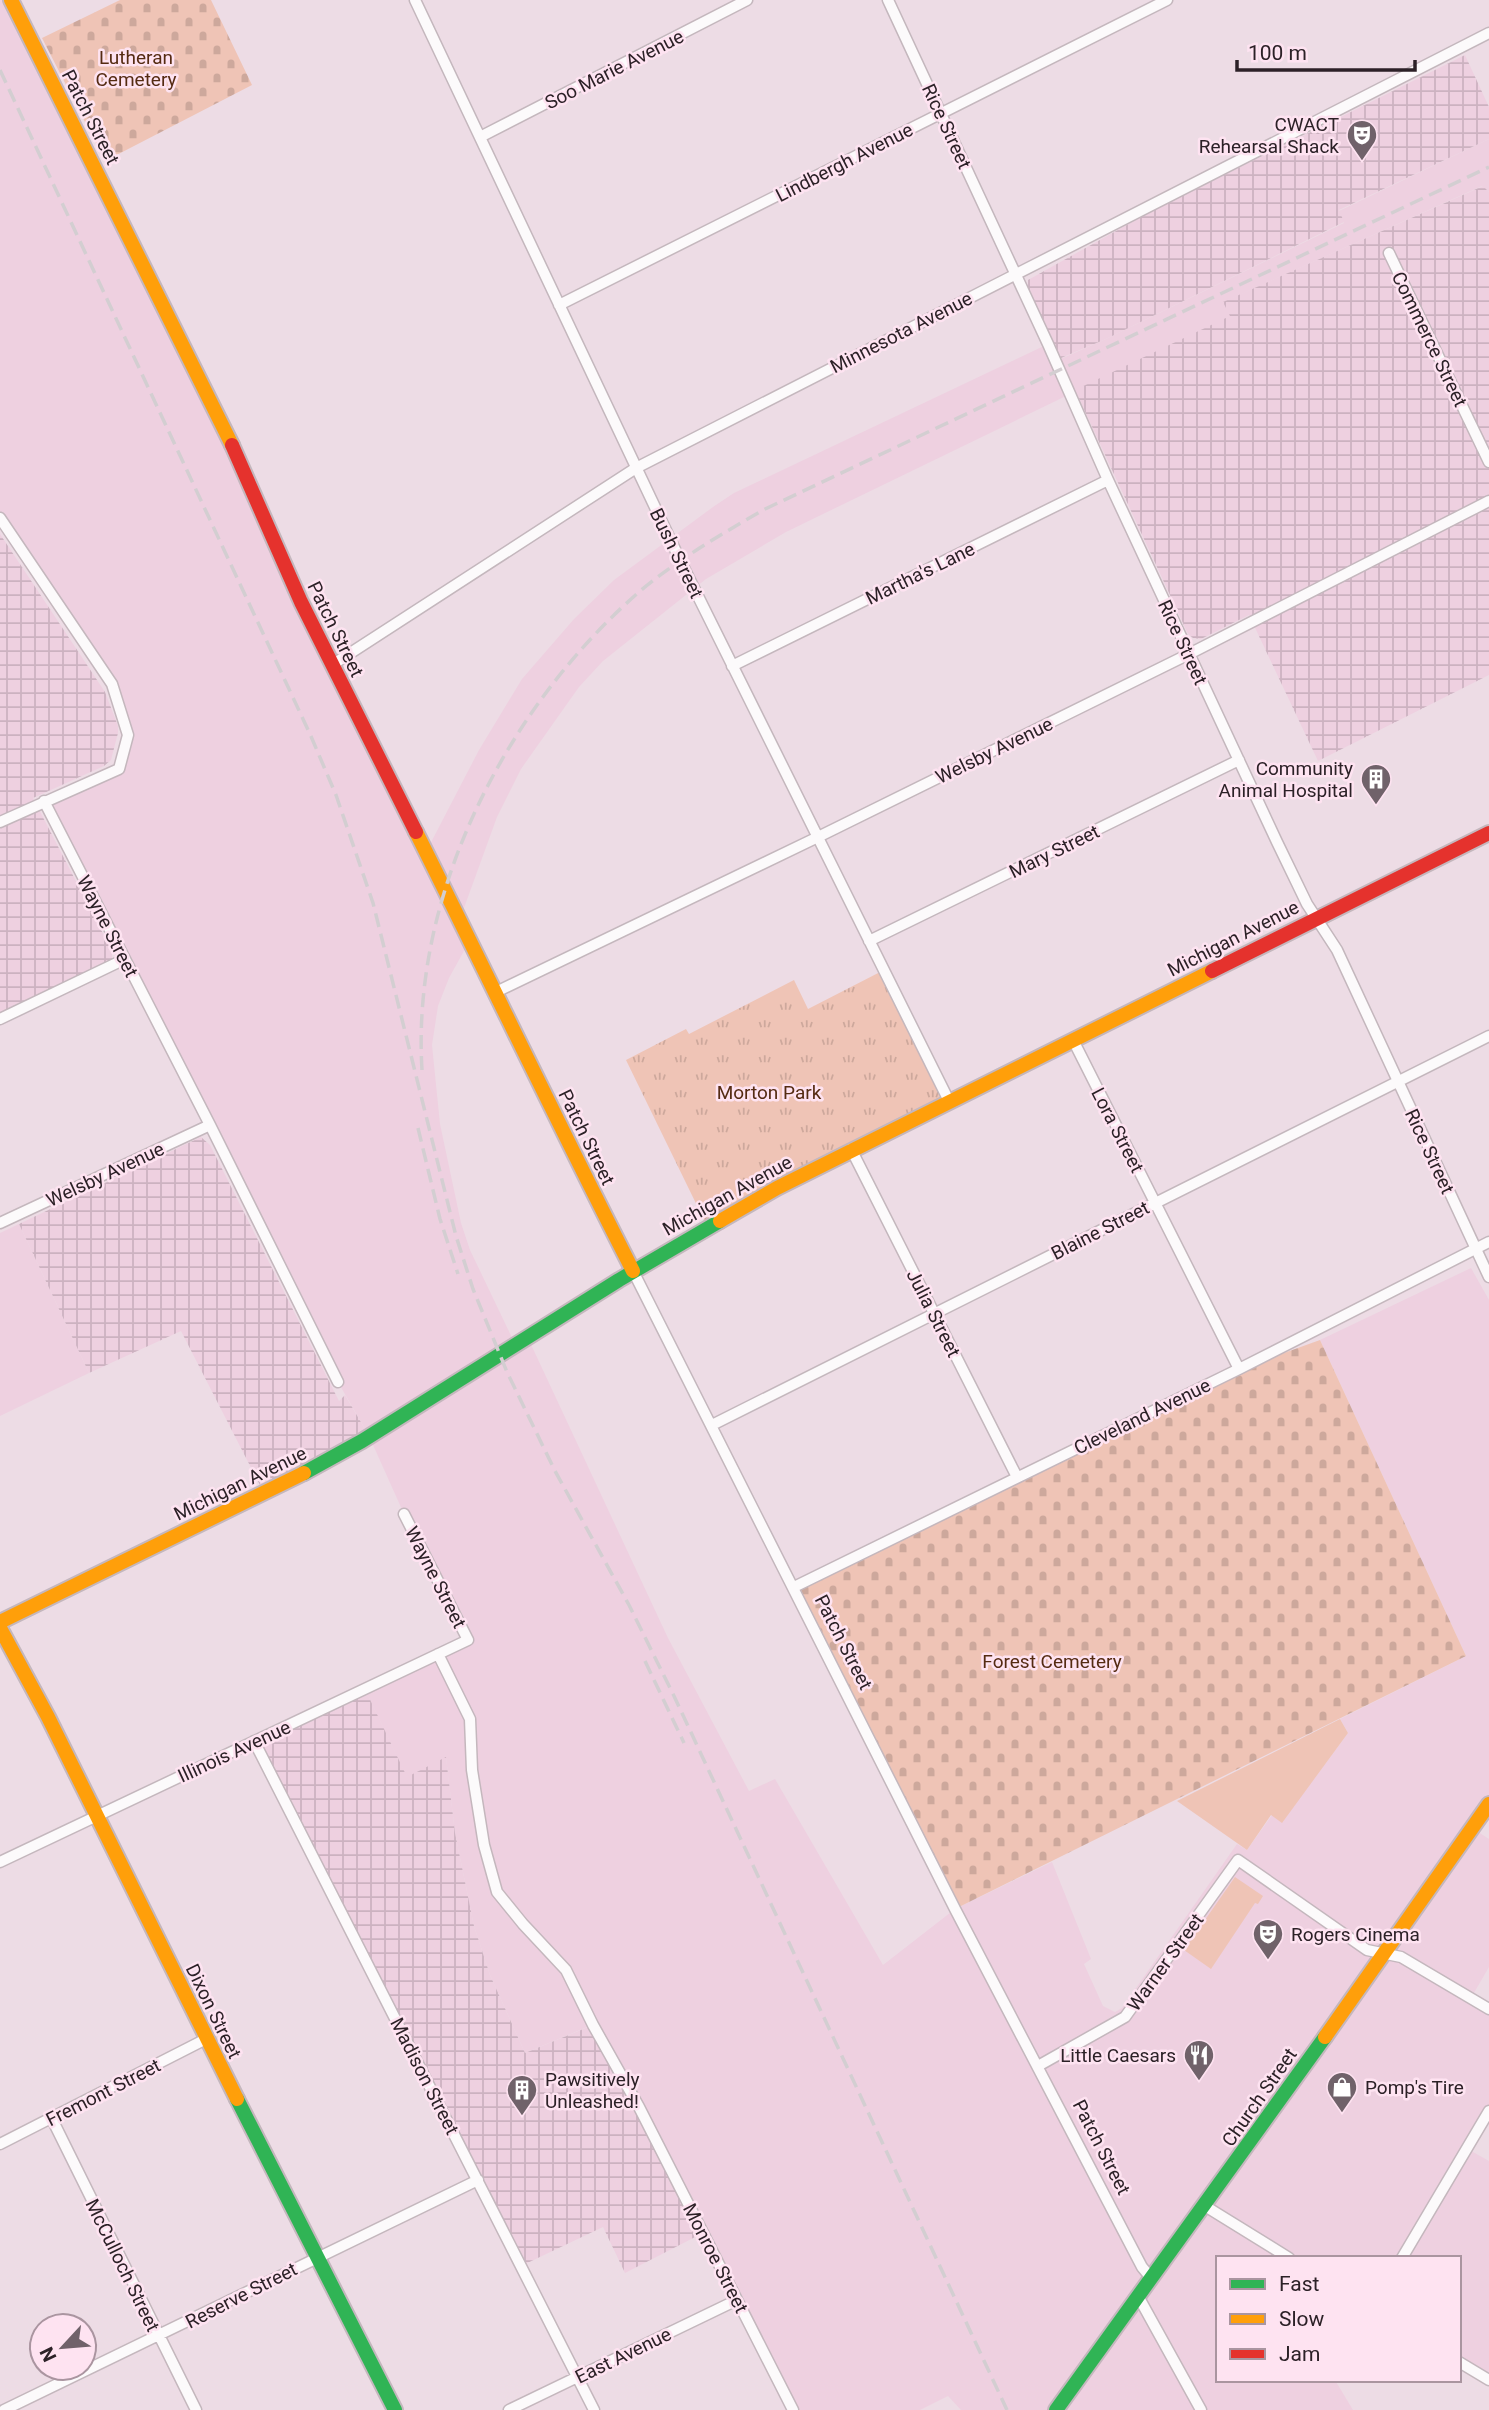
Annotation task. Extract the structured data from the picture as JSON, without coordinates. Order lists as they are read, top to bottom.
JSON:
{
  "streets": {
    "street": [
      "Soo Marie Avenue",
      "Patch Street",
      "Rice Street",
      "Lindbergh Avenue",
      "Minnesota Avenue",
      "Commerce Street",
      "Bush Street",
      "Martha's Lane",
      "Welsby Avenue",
      "Mary Street",
      "Wayne Street",
      "Michigan Avenue",
      "Lora Street",
      "Blaine Street",
      "Julia Street",
      "Cleveland Avenue",
      "Illinois Avenue",
      "Warner Street",
      "Dixon Street",
      "Madison Street",
      "Fremont Street",
      "Church Street",
      "Monroe Street",
      "McCulloch Street",
      "Reserve Street",
      "East Avenue"
    ]
  },
  "crossings": [
    ["Soo Marie Avenue", "Bush Street"],
    ["Patch Street", "Minnesota Avenue"],
    ["Patch Street", "Welsby Avenue"],
    ["Patch Street", "Michigan Avenue"],
    ["Patch Street", "Blaine Street"],
    ["Patch Street", "Cleveland Avenue"],
    ["Patch Street", "Warner Street"],
    ["Patch Street", "Church Street"],
    ["Rice Street", "Lindbergh Avenue"],
    ["Rice Street", "Minnesota Avenue"],
    ["Rice Street", "Martha's Lane"],
    ["Rice Street", "Welsby Avenue"],
    ["Rice Street", "Mary Street"],
    ["Rice Street", "Michigan Avenue"],
    ["Rice Street", "Blaine Street"],
    ["Rice Street", "Cleveland Avenue"],
    ["Lindbergh Avenue", "Bush Street"],
    ["Minnesota Avenue", "Bush Street"],
    ["Bush Street", "Martha's Lane"],
    ["Bush Street", "Welsby Avenue"],
    ["Bush Street", "Mary Street"],
    ["Bush Street", "Michigan Avenue"],
    ["Welsby Avenue", "Wayne Street"],
    ["Wayne Street", "Illinois Avenue"],
    ["Michigan Avenue", "Lora Street"],
    ["Michigan Avenue", "Julia Street"],
    ["Lora Street", "Blaine Street"],
    ["Lora Street", "Cleveland Avenue"],
    ["Blaine Street", "Julia Street"],
    ["Julia Street", "Cleveland Avenue"],
    ["Illinois Avenue", "Dixon Street"],
    ["Illinois Avenue", "Madison Street"],
    ["Illinois Avenue", "Monroe Street"],
    ["Warner Street", "Church Street"],
    ["Dixon Street", "Fremont Street"],
    ["Dixon Street", "Reserve Street"],
    ["Madison Street", "Reserve Street"],
    ["Madison Street", "East Avenue"],
    ["Fremont Street", "McCulloch Street"],
    ["Monroe Street", "East Avenue"],
    ["McCulloch Street", "Reserve Street"]
  ],
  "parks": ["Lutheran Cemetery", "Morton Park", "Forest Cemetery"],
  "places": {
    "theatre": ["CWACT Rehearsal Shack", "Rogers Cinema"],
    "building": ["Community Animal Hospital", "Pawsitively Unleashed!"],
    "restaurant": ["Little Caesars"],
    "shop": ["Pomp's Tire"]
  },
  "legend": ["Fast", "Slow", "Jam"],
  "scale_bar": "100 m",
  "north": "bottom left"
}
